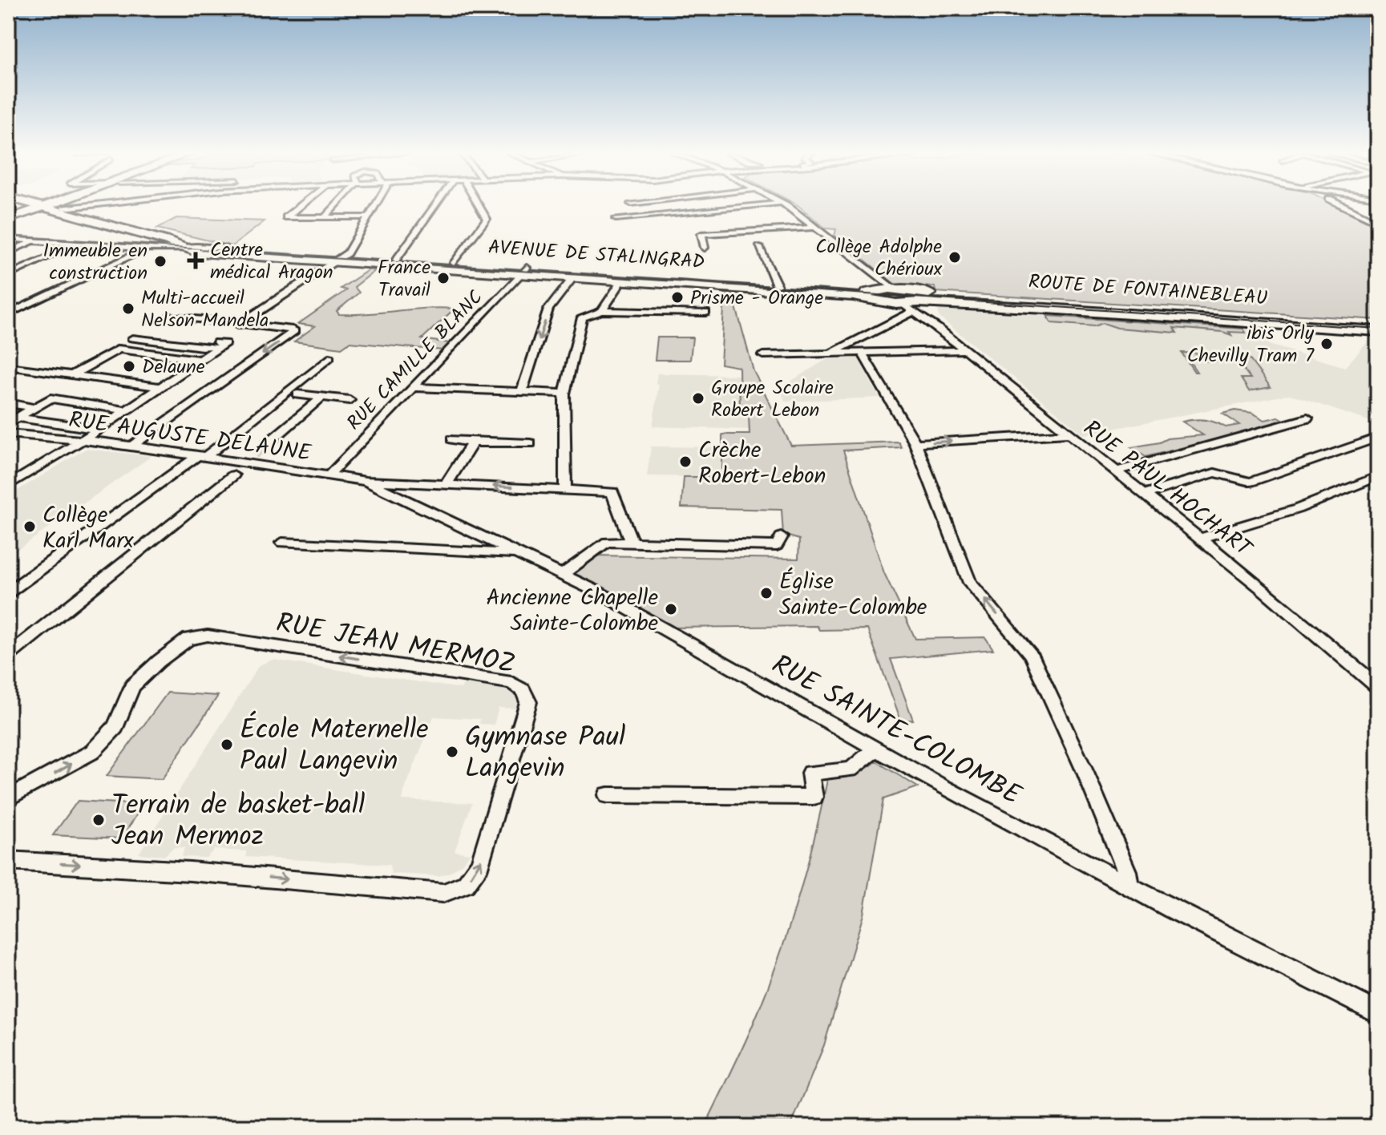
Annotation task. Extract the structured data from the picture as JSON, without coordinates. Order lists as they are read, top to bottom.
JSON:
{
  "streets": {
    "main road": ["AVENUE DE STALINGRAD", "ROUTE DE FONTAINEBLEAU"],
    "street": [
      "RUE CAMILLE BLANC",
      "RUE AUGUSTE DELAUNE",
      "RUE PAUL HOCHART",
      "RUE JEAN MERMOZ",
      "RUE SAINTE-COLOMBE"
    ]
  },
  "crossings": [
    ["AVENUE DE STALINGRAD", "RUE CAMILLE BLANC"],
    ["ROUTE DE FONTAINEBLEAU", "RUE PAUL HOCHART"],
    ["RUE CAMILLE BLANC", "RUE AUGUSTE DELAUNE"],
    ["RUE AUGUSTE DELAUNE", "RUE SAINTE-COLOMBE"]
  ],
  "places": {
    "other": [
      "Collège Adolphe Chérioux",
      "Immeuble en construction",
      "France Travail",
      "Prisme - Orange",
      "Multi-accueil Nelson Mandela",
      "ibis Orly Chevilly Tram 7",
      "Delaune",
      "Groupe Scolaire Robert Lebon",
      "Crèche Robert-Lebon",
      "Collège Karl Marx",
      "Église Sainte-Colombe",
      "Ancienne Chapelle Sainte-Colombe",
      "École Maternelle Paul Langevin",
      "Gymnase Paul Langevin",
      "Terrain de basket-ball Jean Mermoz"
    ],
    "health": ["Centre médical Aragon"]
  }
}
